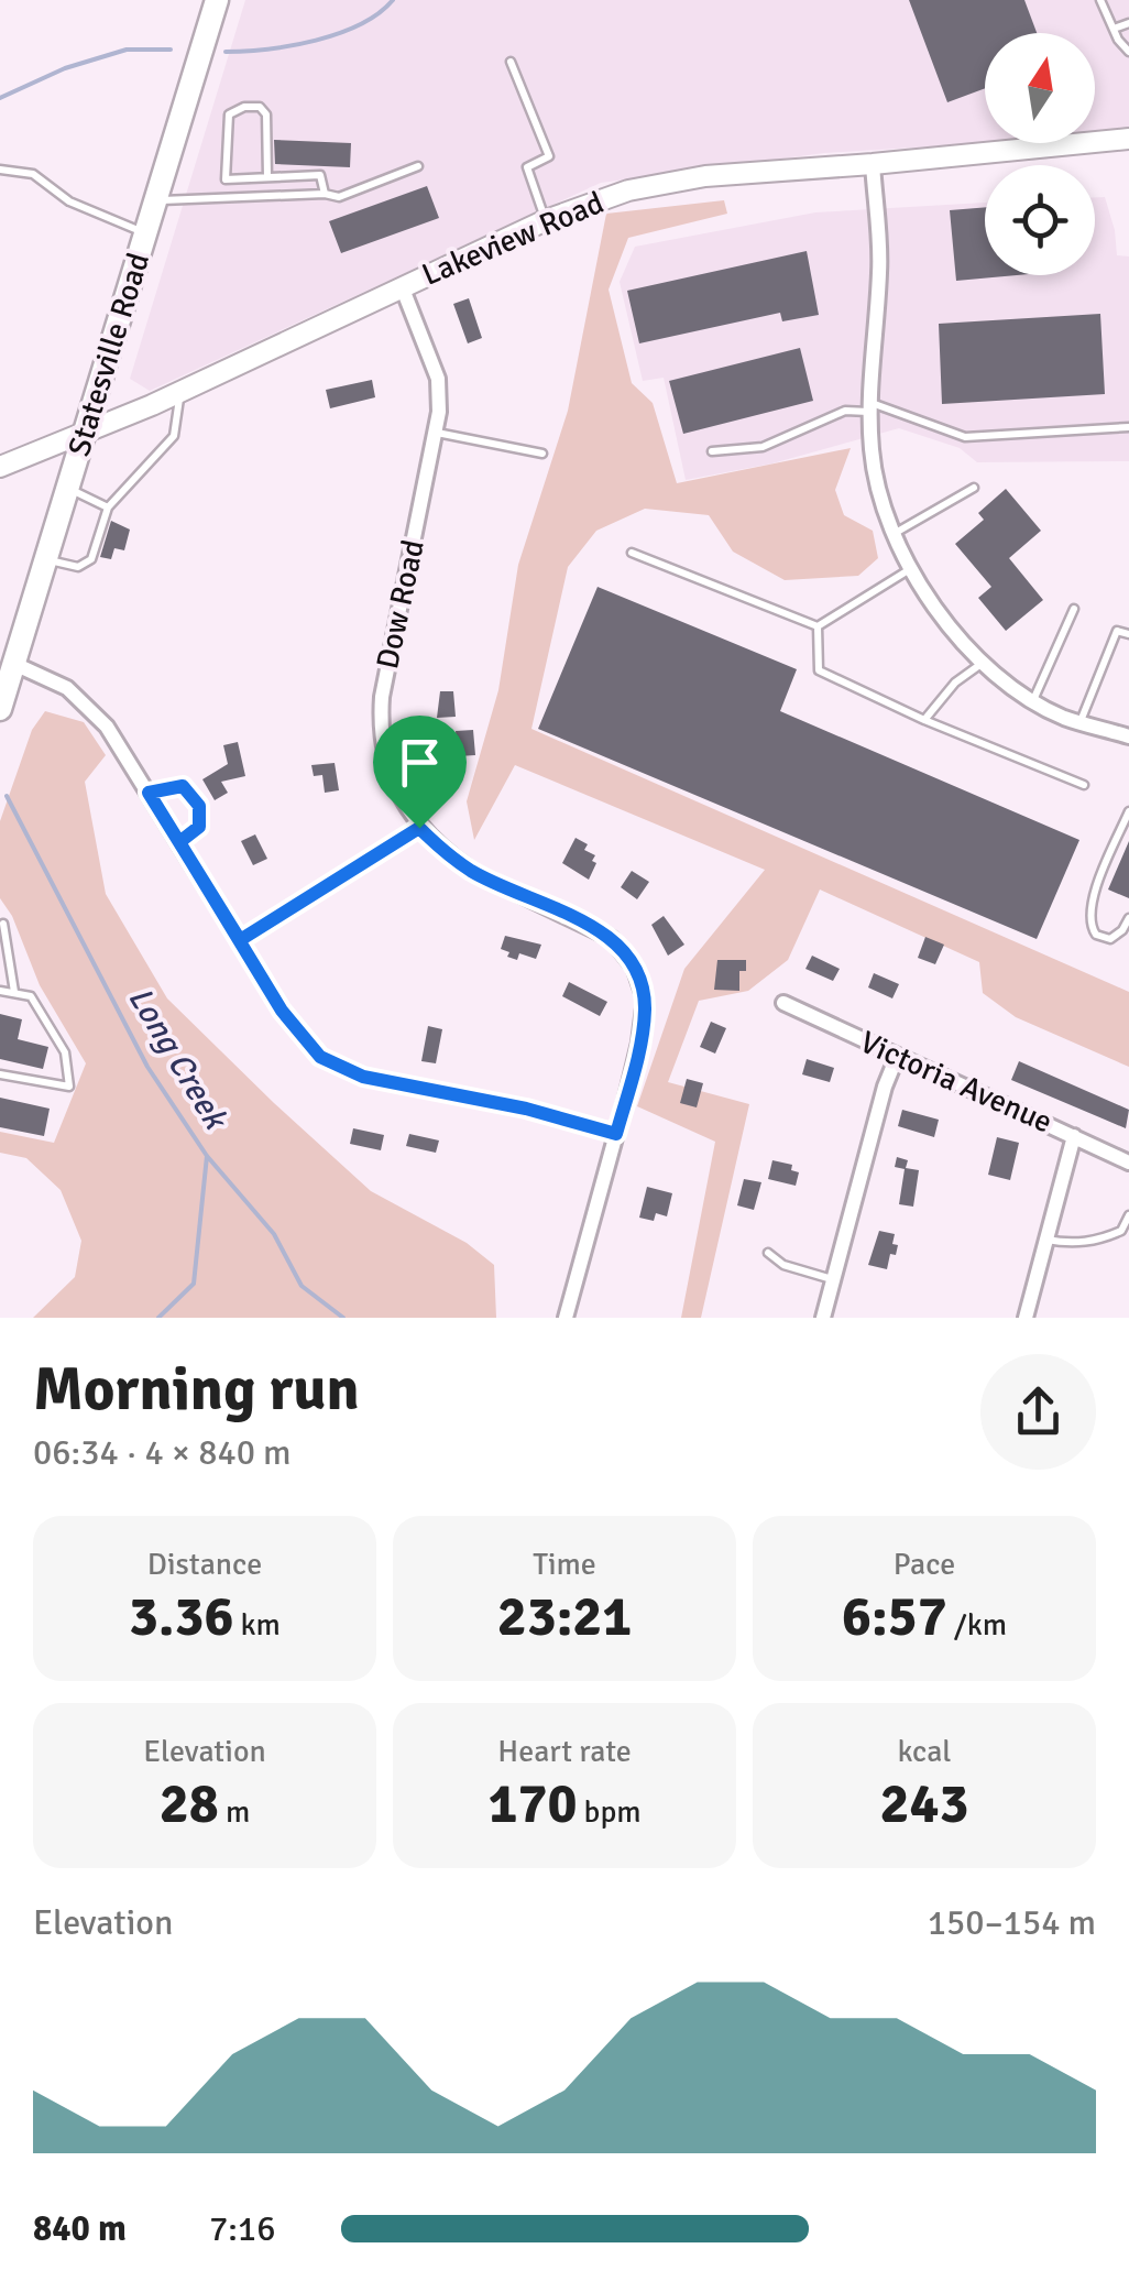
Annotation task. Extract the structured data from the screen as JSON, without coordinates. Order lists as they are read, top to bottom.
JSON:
{
  "streets": {
    "main road": ["Lakeview Road", "Statesville Road"],
    "street": ["Dow Road", "Victoria Avenue"]
  },
  "crossings": [
    ["Lakeview Road", "Statesville Road"],
    ["Lakeview Road", "Dow Road"]
  ],
  "water": ["Long Creek"],
  "north": "top",
  "page": {
    "heading": ["Morning run", "06:34 · 4 × 840 m"],
    "stats": [
      ["Distance", "3.36 km"],
      ["Time", "23:21"],
      ["Pace", "6:57 /km"],
      ["Elevation", "28 m"],
      ["Heart rate", "170 bpm"],
      ["kcal", "243"]
    ],
    "chart": ["Elevation", "150–154 m"],
    "list": [
      {
        "name": "840 m",
        "note": "7:16"
      }
    ]
  }
}
